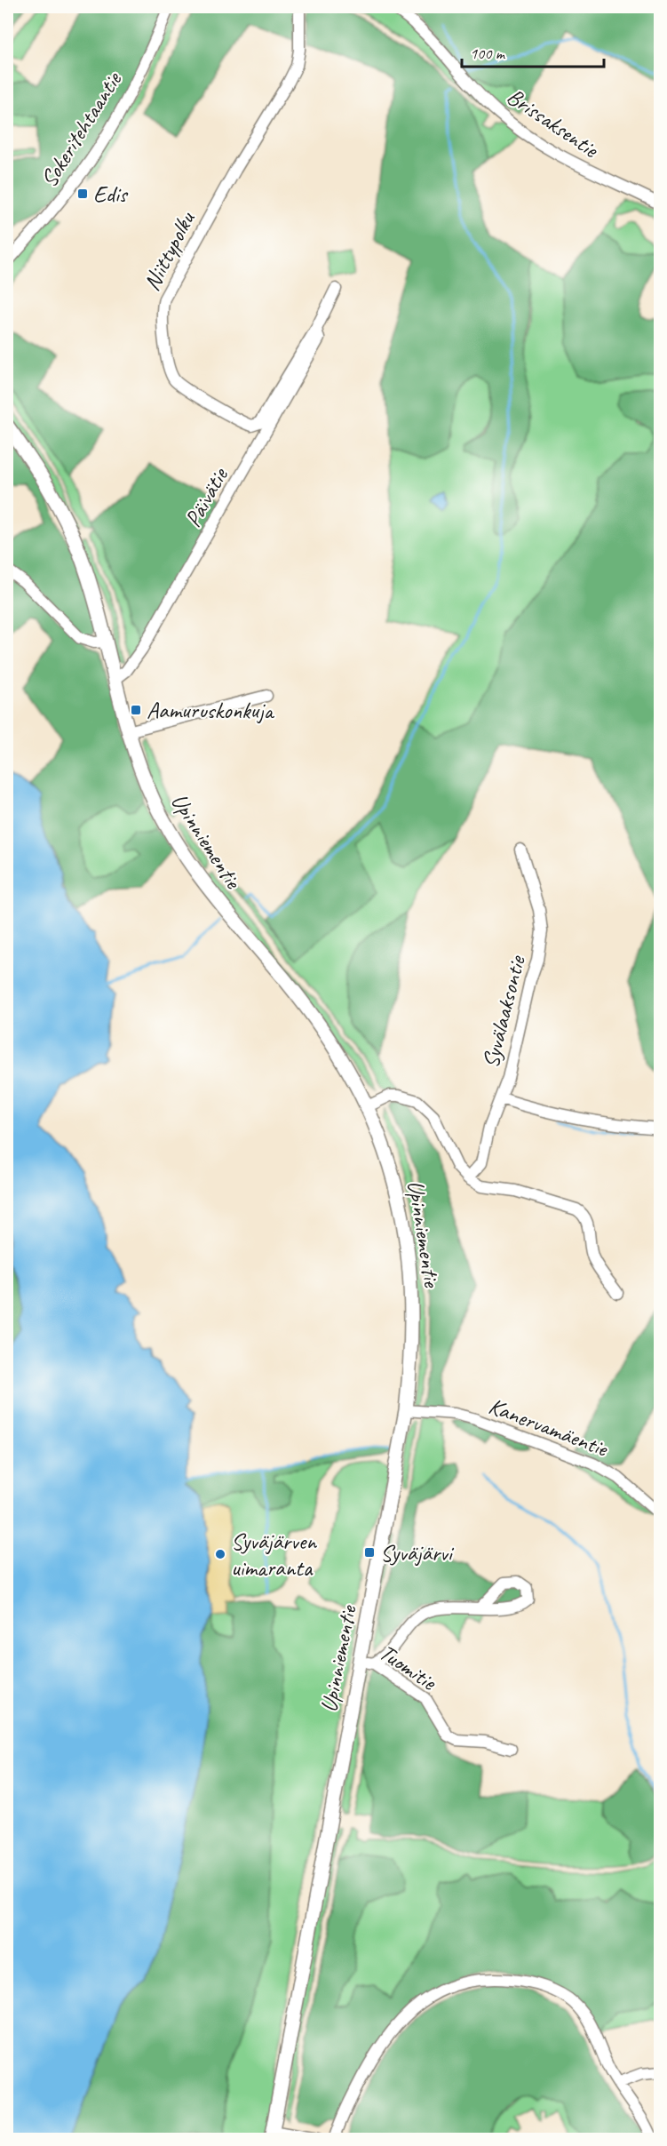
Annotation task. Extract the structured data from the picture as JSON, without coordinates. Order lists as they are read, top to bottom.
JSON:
{
  "streets": {
    "main road": ["Upinniementie"],
    "street": [
      "Brissaksentie",
      "Sokeritehtaantie",
      "Niittypolku",
      "Päivätie",
      "Syvälaaksontie",
      "Kanervamäentie",
      "Tuomitie"
    ]
  },
  "crossings": [
    ["Niittypolku", "Päivätie"],
    ["Päivätie", "Upinniementie"],
    ["Upinniementie", "Kanervamäentie"],
    ["Upinniementie", "Tuomitie"]
  ],
  "places": {
    "transit": ["Edis", "Aamuruskonkuja", "Syväjärvi"],
    "other": ["Syväjärven uimaranta"]
  },
  "scale_bar": "100 m"
}
